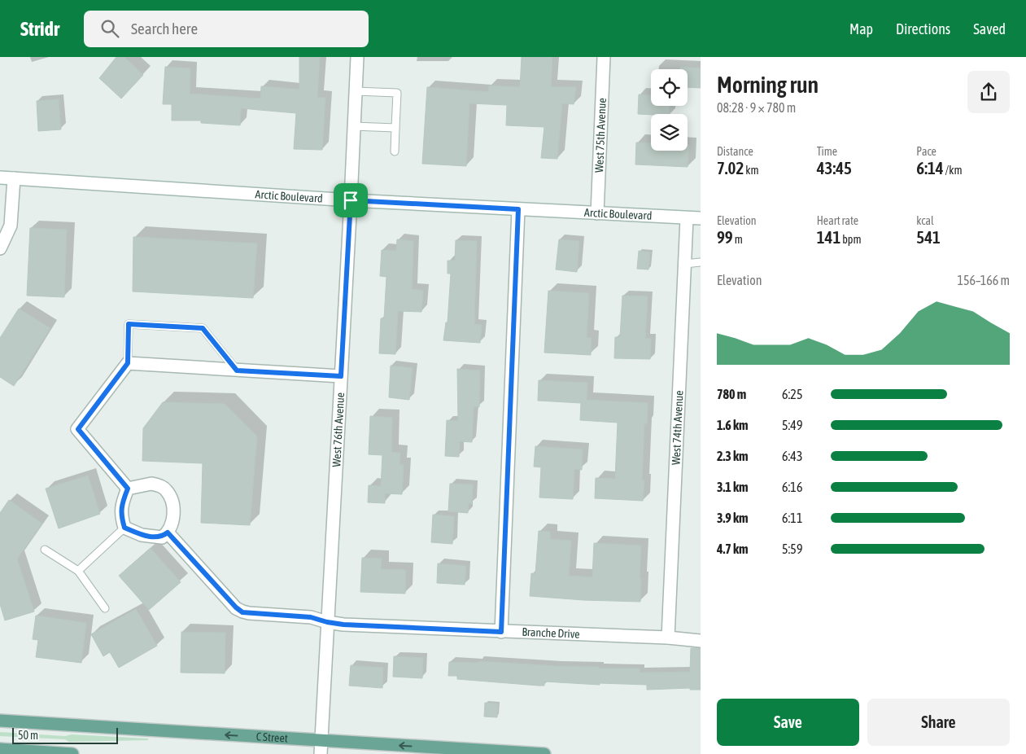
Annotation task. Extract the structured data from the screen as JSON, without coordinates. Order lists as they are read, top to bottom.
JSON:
{
  "streets": {
    "main road": ["C Street"],
    "street": [
      "West 75th Avenue",
      "Arctic Boulevard",
      "West 74th Avenue",
      "West 76th Avenue",
      "Branche Drive"
    ]
  },
  "crossings": [
    ["West 75th Avenue", "Arctic Boulevard"],
    ["Arctic Boulevard", "West 74th Avenue"],
    ["Arctic Boulevard", "West 76th Avenue"],
    ["West 74th Avenue", "Branche Drive"],
    ["West 76th Avenue", "Branche Drive"],
    ["West 76th Avenue", "C Street"]
  ],
  "one_way": ["C Street"],
  "scale_bar": "50 m",
  "page": {
    "header": "Stridr",
    "search": "Search here",
    "nav": ["Map", "Directions", "Saved"],
    "heading": ["Morning run", "08:28 · 9 × 780 m"],
    "stats": [
      ["Distance", "7.02 km"],
      ["Time", "43:45"],
      ["Pace", "6:14 /km"],
      ["Elevation", "99 m"],
      ["Heart rate", "141 bpm"],
      ["kcal", "541"]
    ],
    "chart": ["Elevation", "156–166 m"],
    "list": [
      {
        "name": "780 m",
        "note": "6:25"
      },
      {
        "name": "1.6 km",
        "note": "5:49"
      },
      {
        "name": "2.3 km",
        "note": "6:43"
      },
      {
        "name": "3.1 km",
        "note": "6:16"
      },
      {
        "name": "3.9 km",
        "note": "6:11"
      },
      {
        "name": "4.7 km",
        "note": "5:59"
      }
    ],
    "buttons": ["Save", "Share"],
    "scale": "50 m"
  }
}
